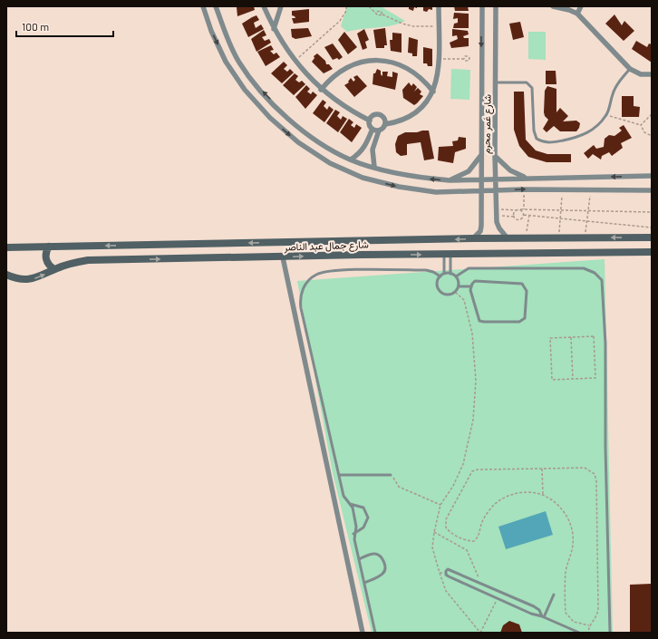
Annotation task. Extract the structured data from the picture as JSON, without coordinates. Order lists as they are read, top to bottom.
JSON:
{
  "streets": {
    "main road": ["شارع جمال عبد الناصر"],
    "street": ["شارع عَمر محرم"]
  },
  "crossings": [
    ["شارع عَمر محرم", "شارع جمال عبد الناصر"]
  ],
  "scale_bar": "100 m"
}
